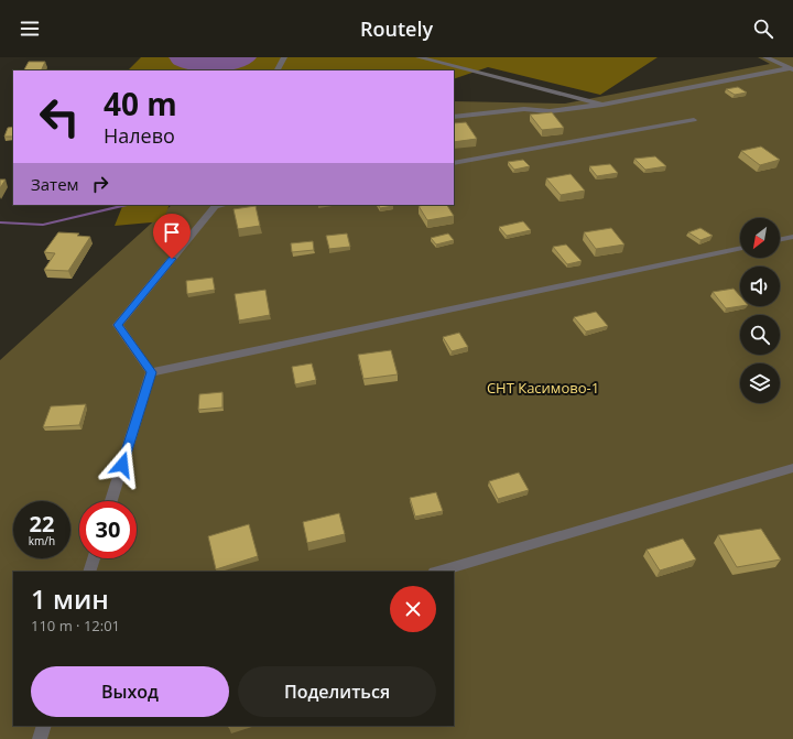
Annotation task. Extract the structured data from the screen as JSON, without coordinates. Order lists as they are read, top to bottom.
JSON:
{
  "parks": ["СНТ Касимово-1"],
  "north": "bottom left",
  "page": {
    "header": "Routely",
    "turn": ["40 m", "Налево"],
    "then": "Затем",
    "speed": "22 km/h",
    "limit": "30",
    "heading": ["1 мин", "110 m · 12:01"],
    "buttons": ["Выход", "Поделиться"]
  }
}
